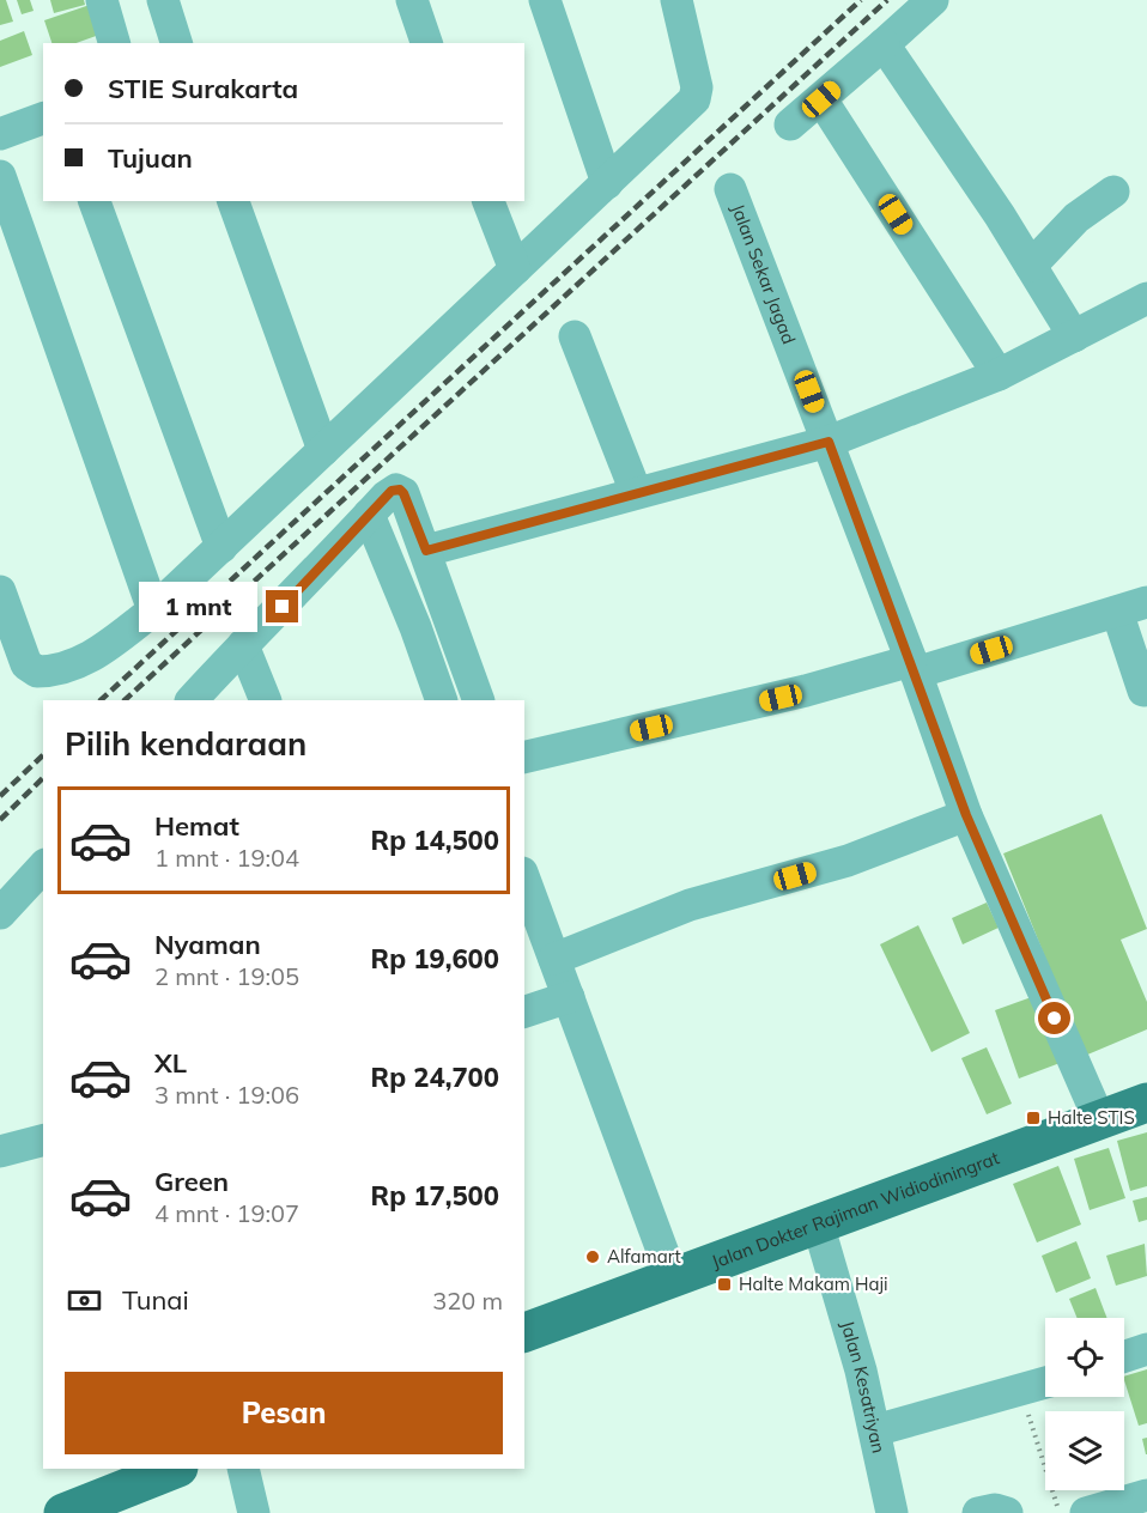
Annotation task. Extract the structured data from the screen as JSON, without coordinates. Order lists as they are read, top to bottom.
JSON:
{
  "streets": {
    "main road": ["Jalan Dokter Rajiman Widiodiningrat"],
    "street": ["Jalan Sekar Jagad", "Jalan Kesatriyan"]
  },
  "crossings": [
    ["Jalan Sekar Jagad", "Jalan Dokter Rajiman Widiodiningrat"],
    ["Jalan Dokter Rajiman Widiodiningrat", "Jalan Kesatriyan"]
  ],
  "places": {
    "transit": ["Halte STIS", "Halte Makam Haji"],
    "other": ["Alfamart"]
  },
  "page": {
    "banner": ["STIE Surakarta", "Tujuan"],
    "bubble": "1 mnt",
    "heading": "Pilih kendaraan",
    "list": [
      {
        "name": "Hemat",
        "note": "1 mnt · 19:04",
        "value": "Rp 14,500"
      },
      {
        "name": "Nyaman",
        "note": "2 mnt · 19:05",
        "value": "Rp 19,600"
      },
      {
        "name": "XL",
        "note": "3 mnt · 19:06",
        "value": "Rp 24,700"
      },
      {
        "name": "Green",
        "note": "4 mnt · 19:07",
        "value": "Rp 17,500"
      }
    ],
    "pay": ["Tunai", "320 m"],
    "buttons": "Pesan"
  }
}
